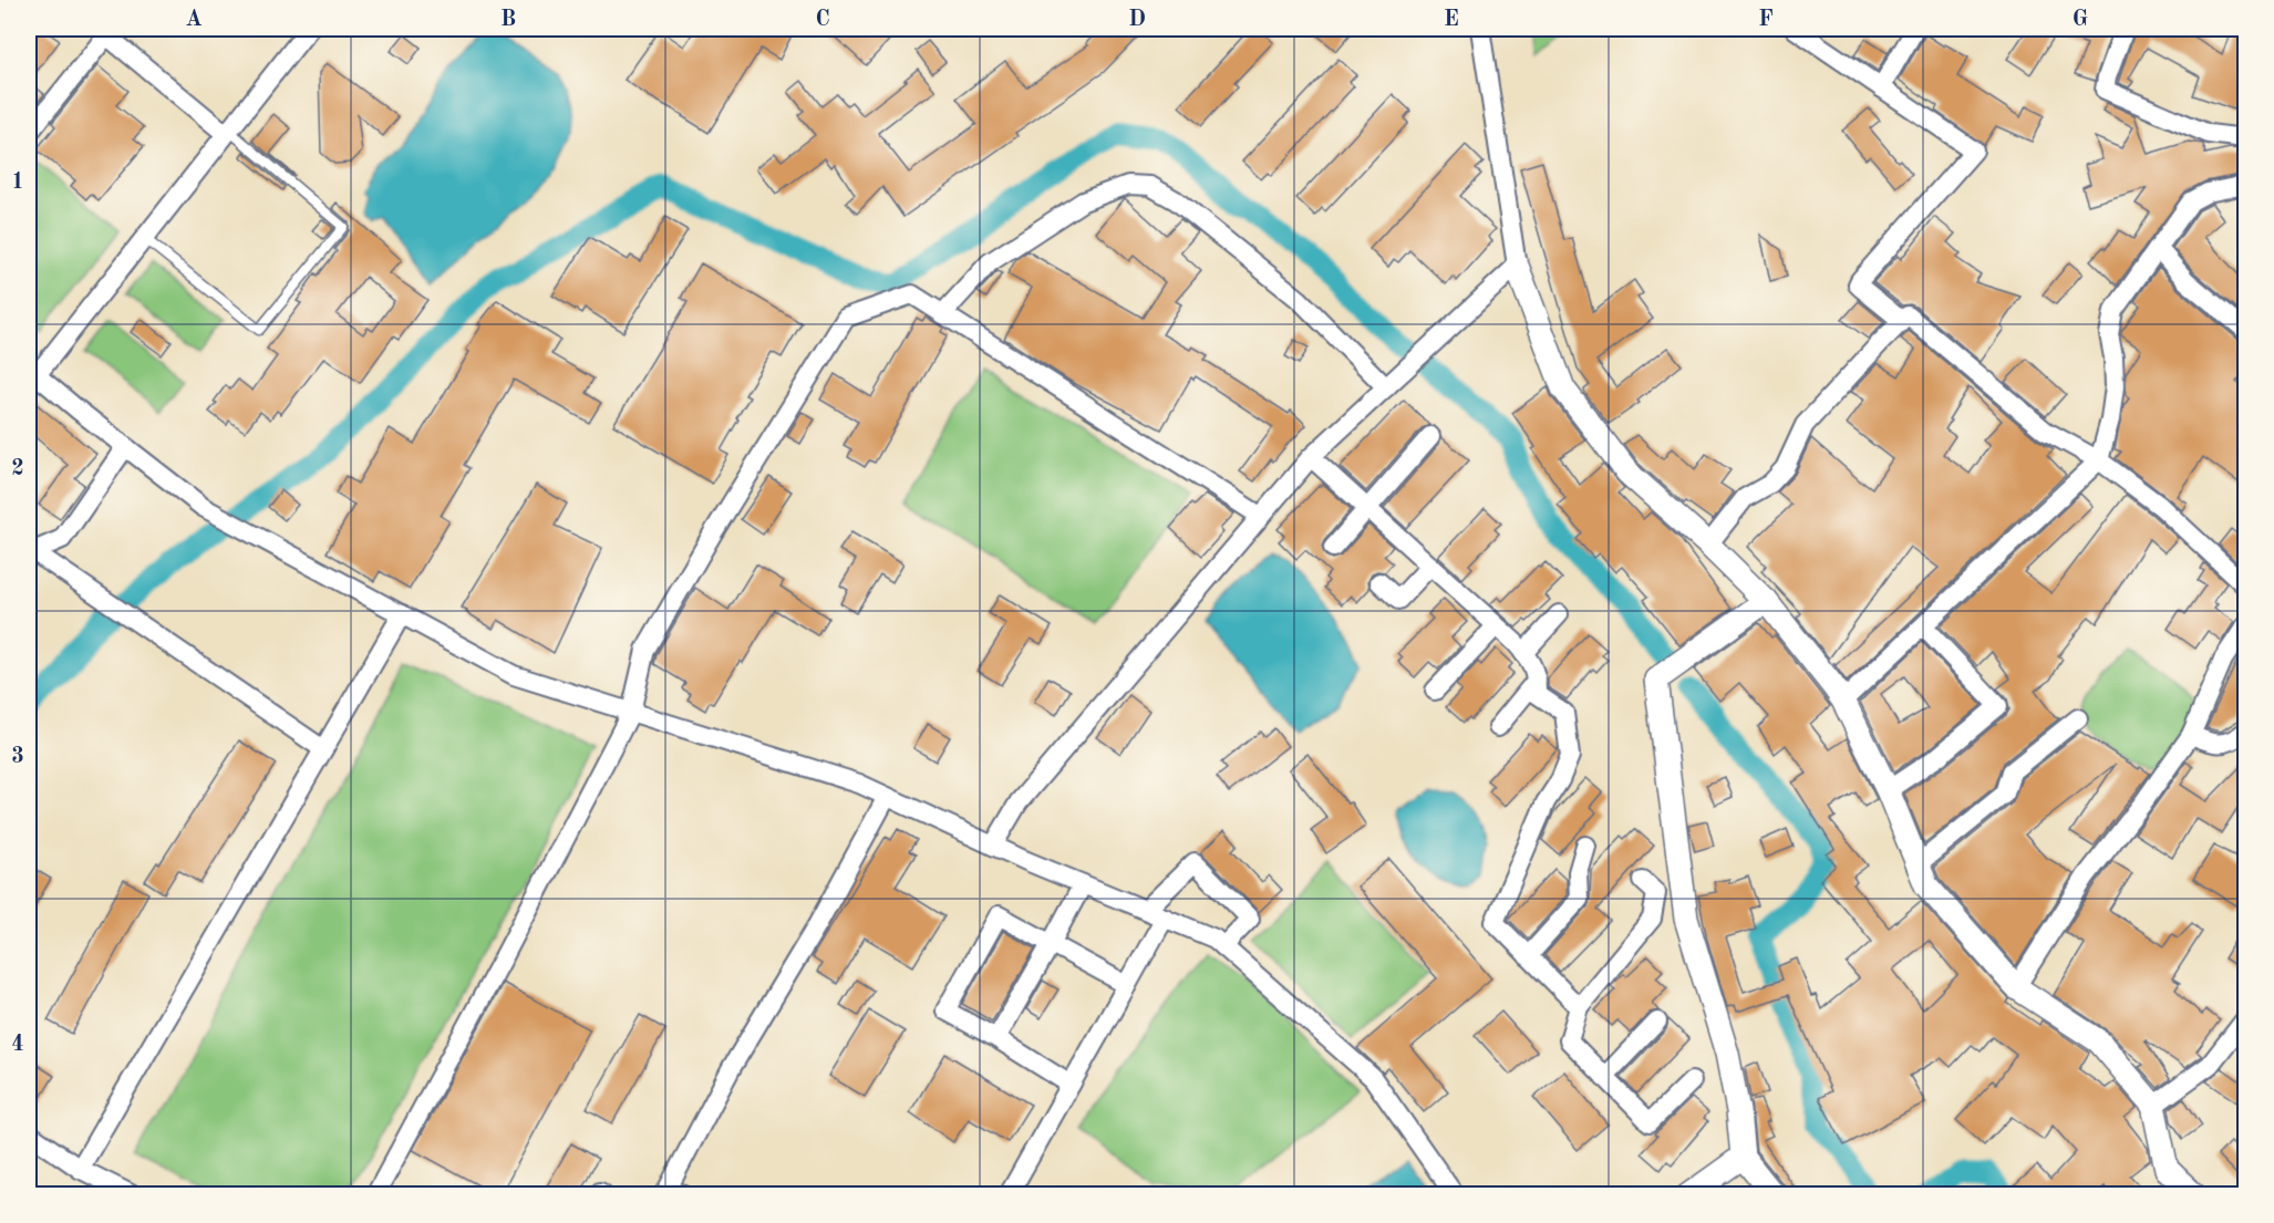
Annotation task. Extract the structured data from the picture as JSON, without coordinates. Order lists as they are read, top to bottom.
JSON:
{
  "grid": {
    "columns": [
      "A",
      "B",
      "C",
      "D",
      "E",
      "F",
      "G"
    ],
    "rows": [
      "1",
      "2",
      "3",
      "4"
    ]
  }
}
